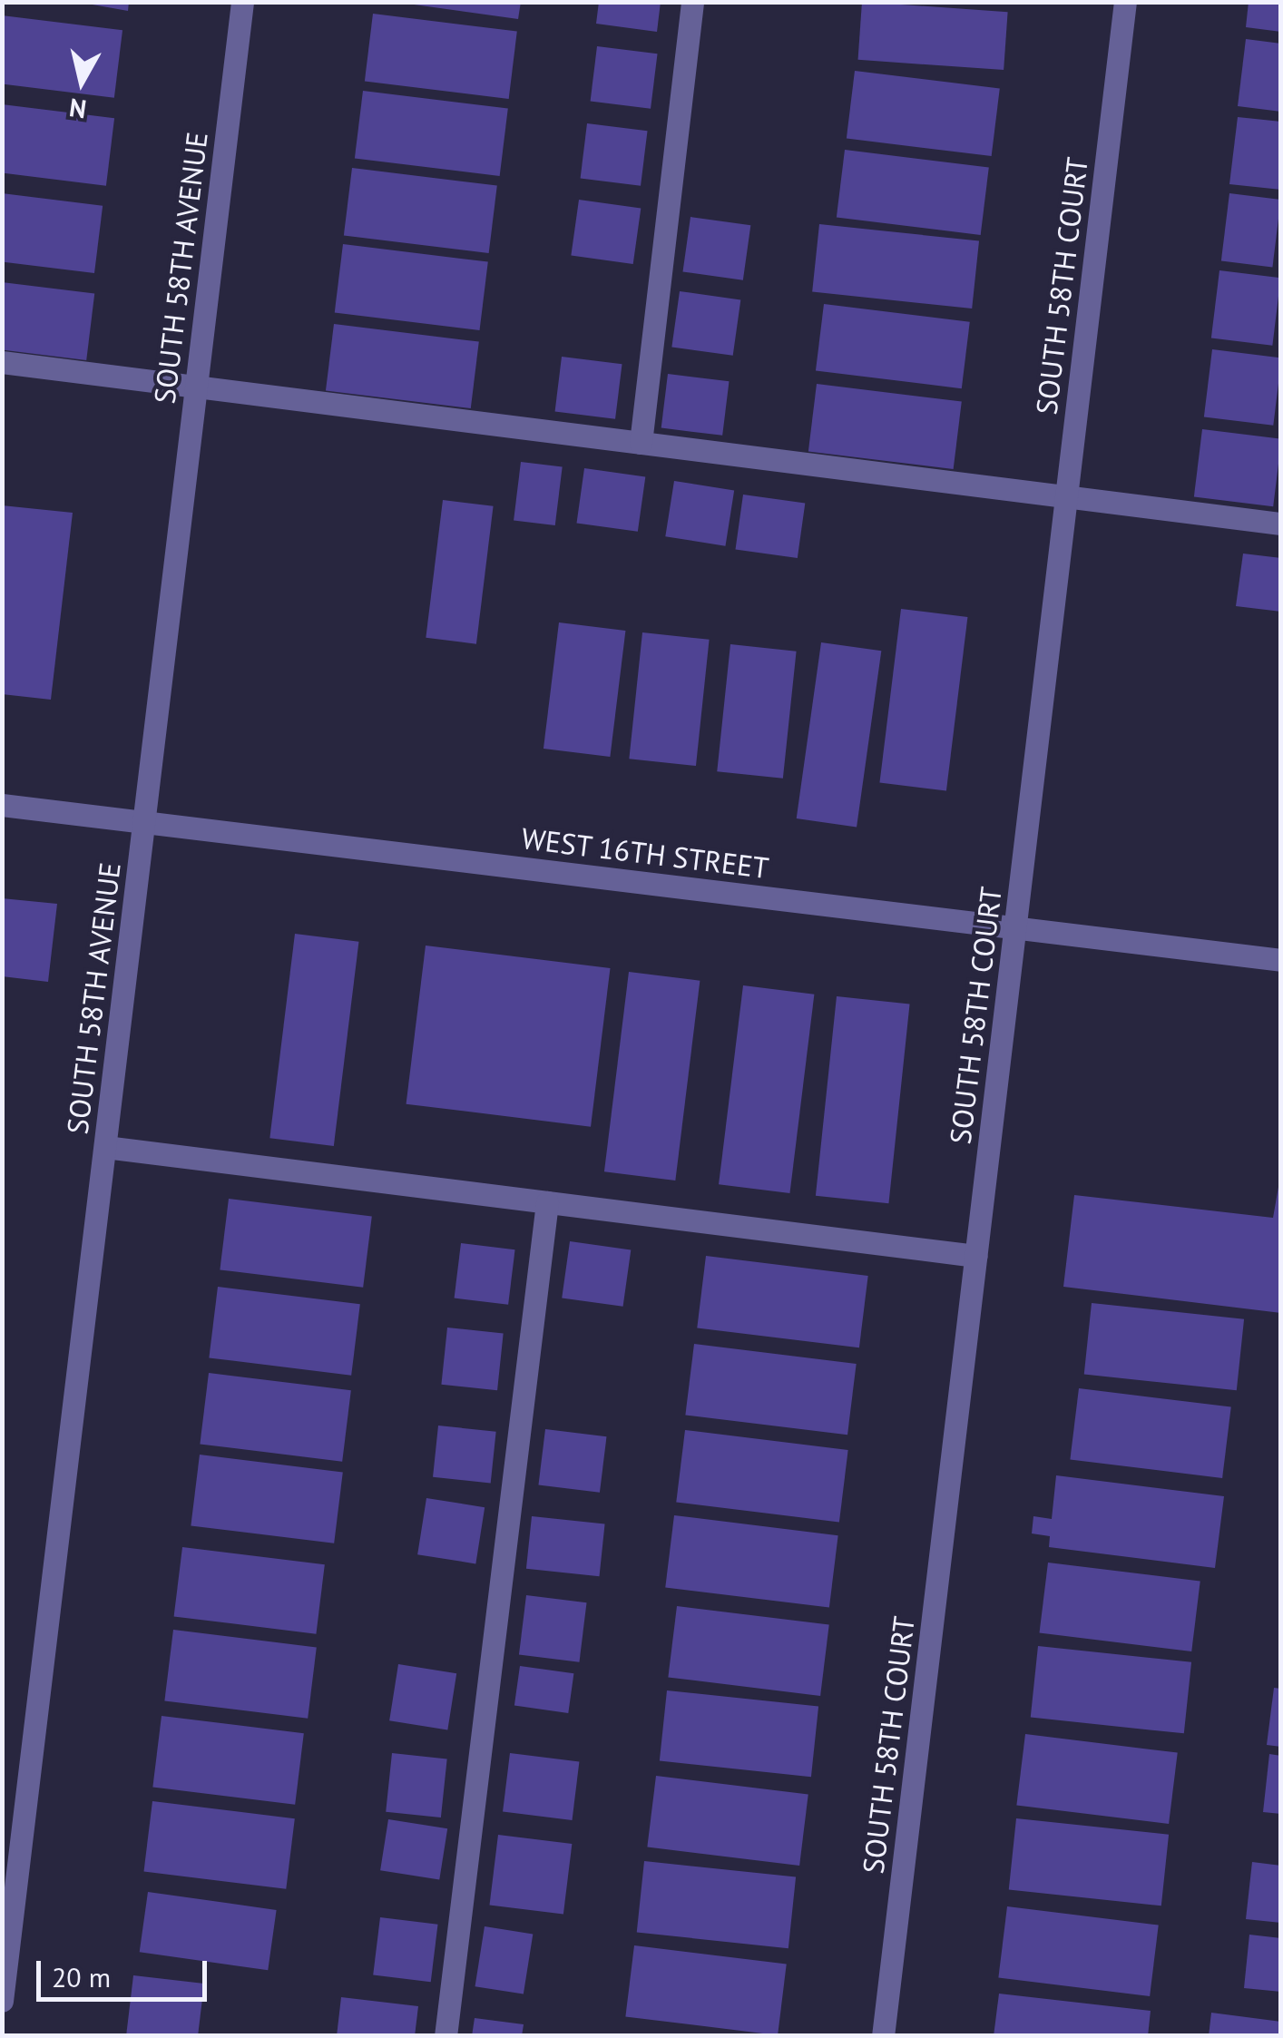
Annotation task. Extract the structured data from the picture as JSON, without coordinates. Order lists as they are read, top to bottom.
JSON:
{
  "streets": {
    "street": ["SOUTH 58TH AVENUE", "SOUTH 58TH COURT", "WEST 16TH STREET"]
  },
  "crossings": [
    ["SOUTH 58TH AVENUE", "WEST 16TH STREET"],
    ["SOUTH 58TH COURT", "WEST 16TH STREET"]
  ],
  "scale_bar": "20 m",
  "north": "bottom"
}
